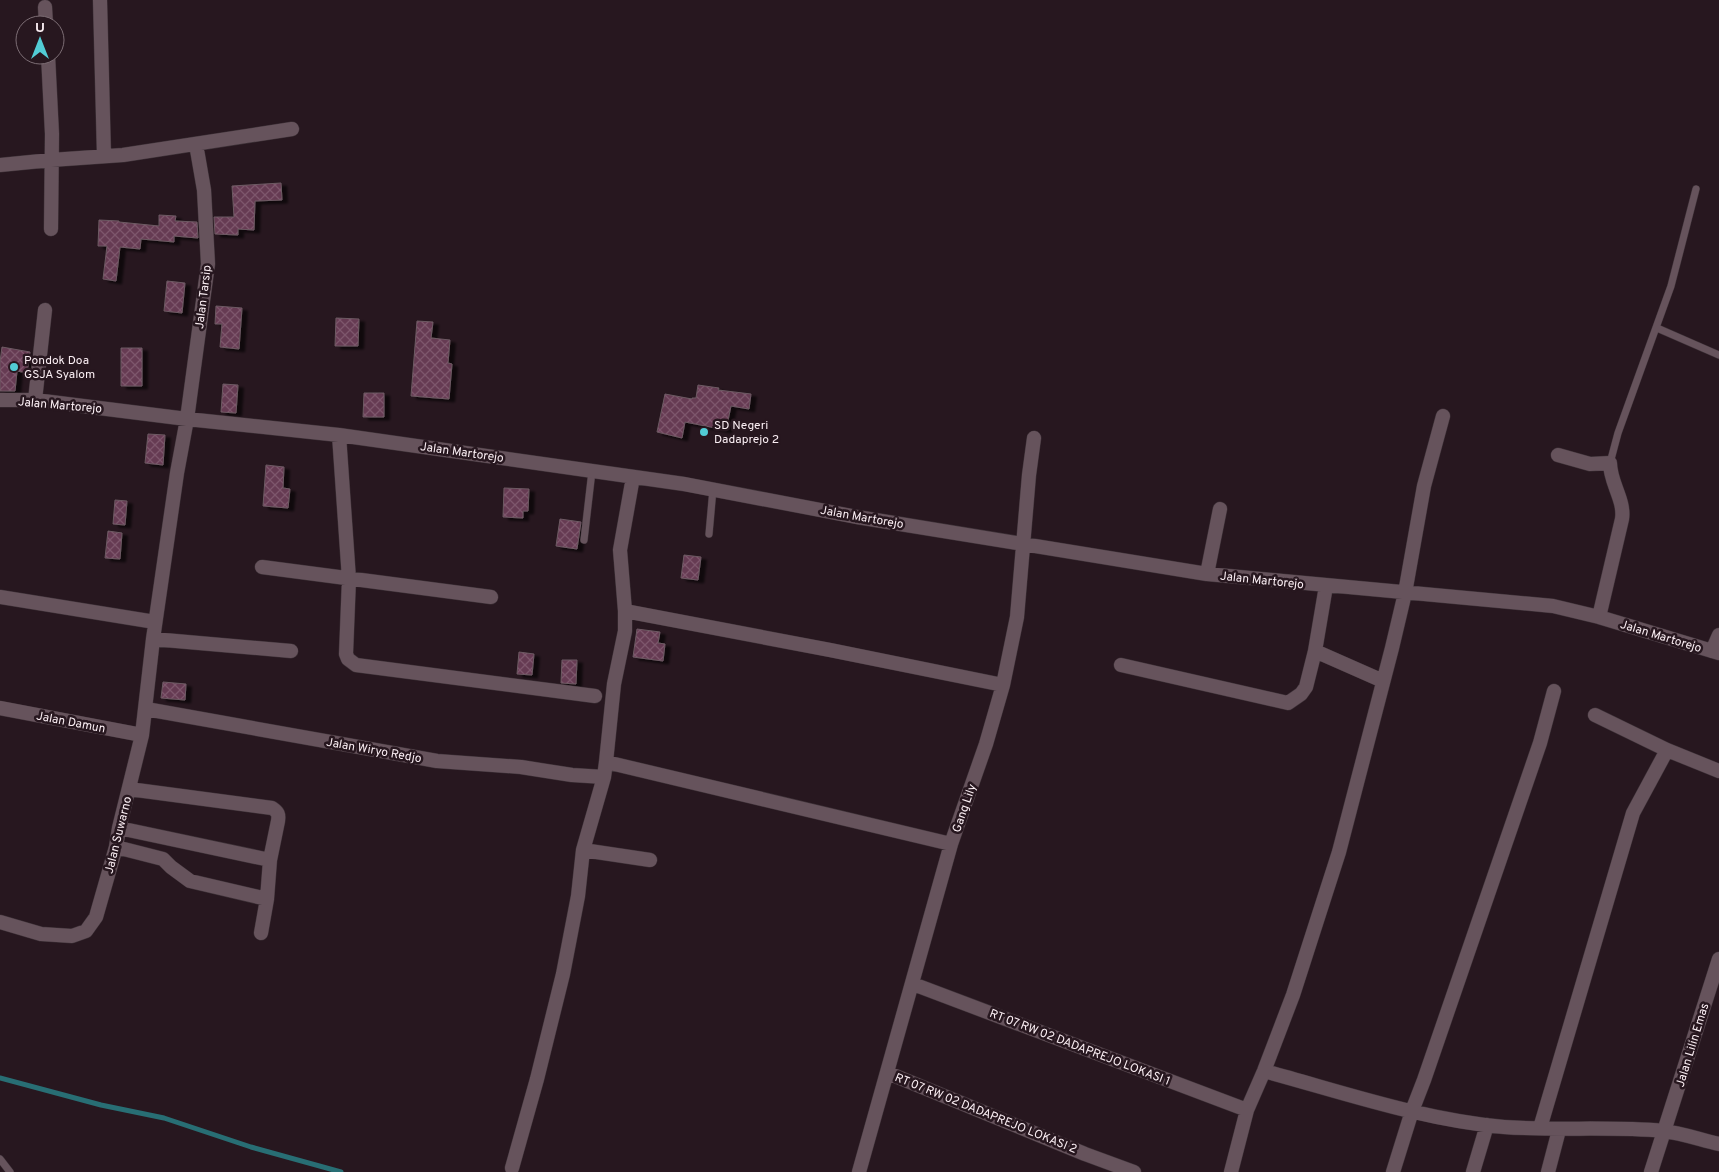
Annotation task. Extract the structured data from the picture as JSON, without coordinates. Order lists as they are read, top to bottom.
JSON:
{
  "streets": {
    "street": [
      "Jalan Tarsip",
      "Jalan Martorejo",
      "Jalan Damun",
      "Jalan Wiryo Redjo",
      "Gang Lily",
      "Jalan Suwarno",
      "Jalan Lilin Emas",
      "RT 07 RW 02 DADAPREJO LOKASI 1",
      "RT 07 RW 02 DADAPREJO LOKASI 2"
    ]
  },
  "crossings": [
    ["Jalan Tarsip", "Jalan Martorejo"],
    ["Jalan Tarsip", "Jalan Suwarno"],
    ["Jalan Martorejo", "Gang Lily"],
    ["Jalan Damun", "Jalan Suwarno"],
    ["Jalan Wiryo Redjo", "Jalan Suwarno"],
    ["Gang Lily", "RT 07 RW 02 DADAPREJO LOKASI 1"],
    ["Gang Lily", "RT 07 RW 02 DADAPREJO LOKASI 2"]
  ],
  "places": ["Pondok Doa GSJA Syalom", "SD Negeri Dadaprejo 2"],
  "north": "top"
}
